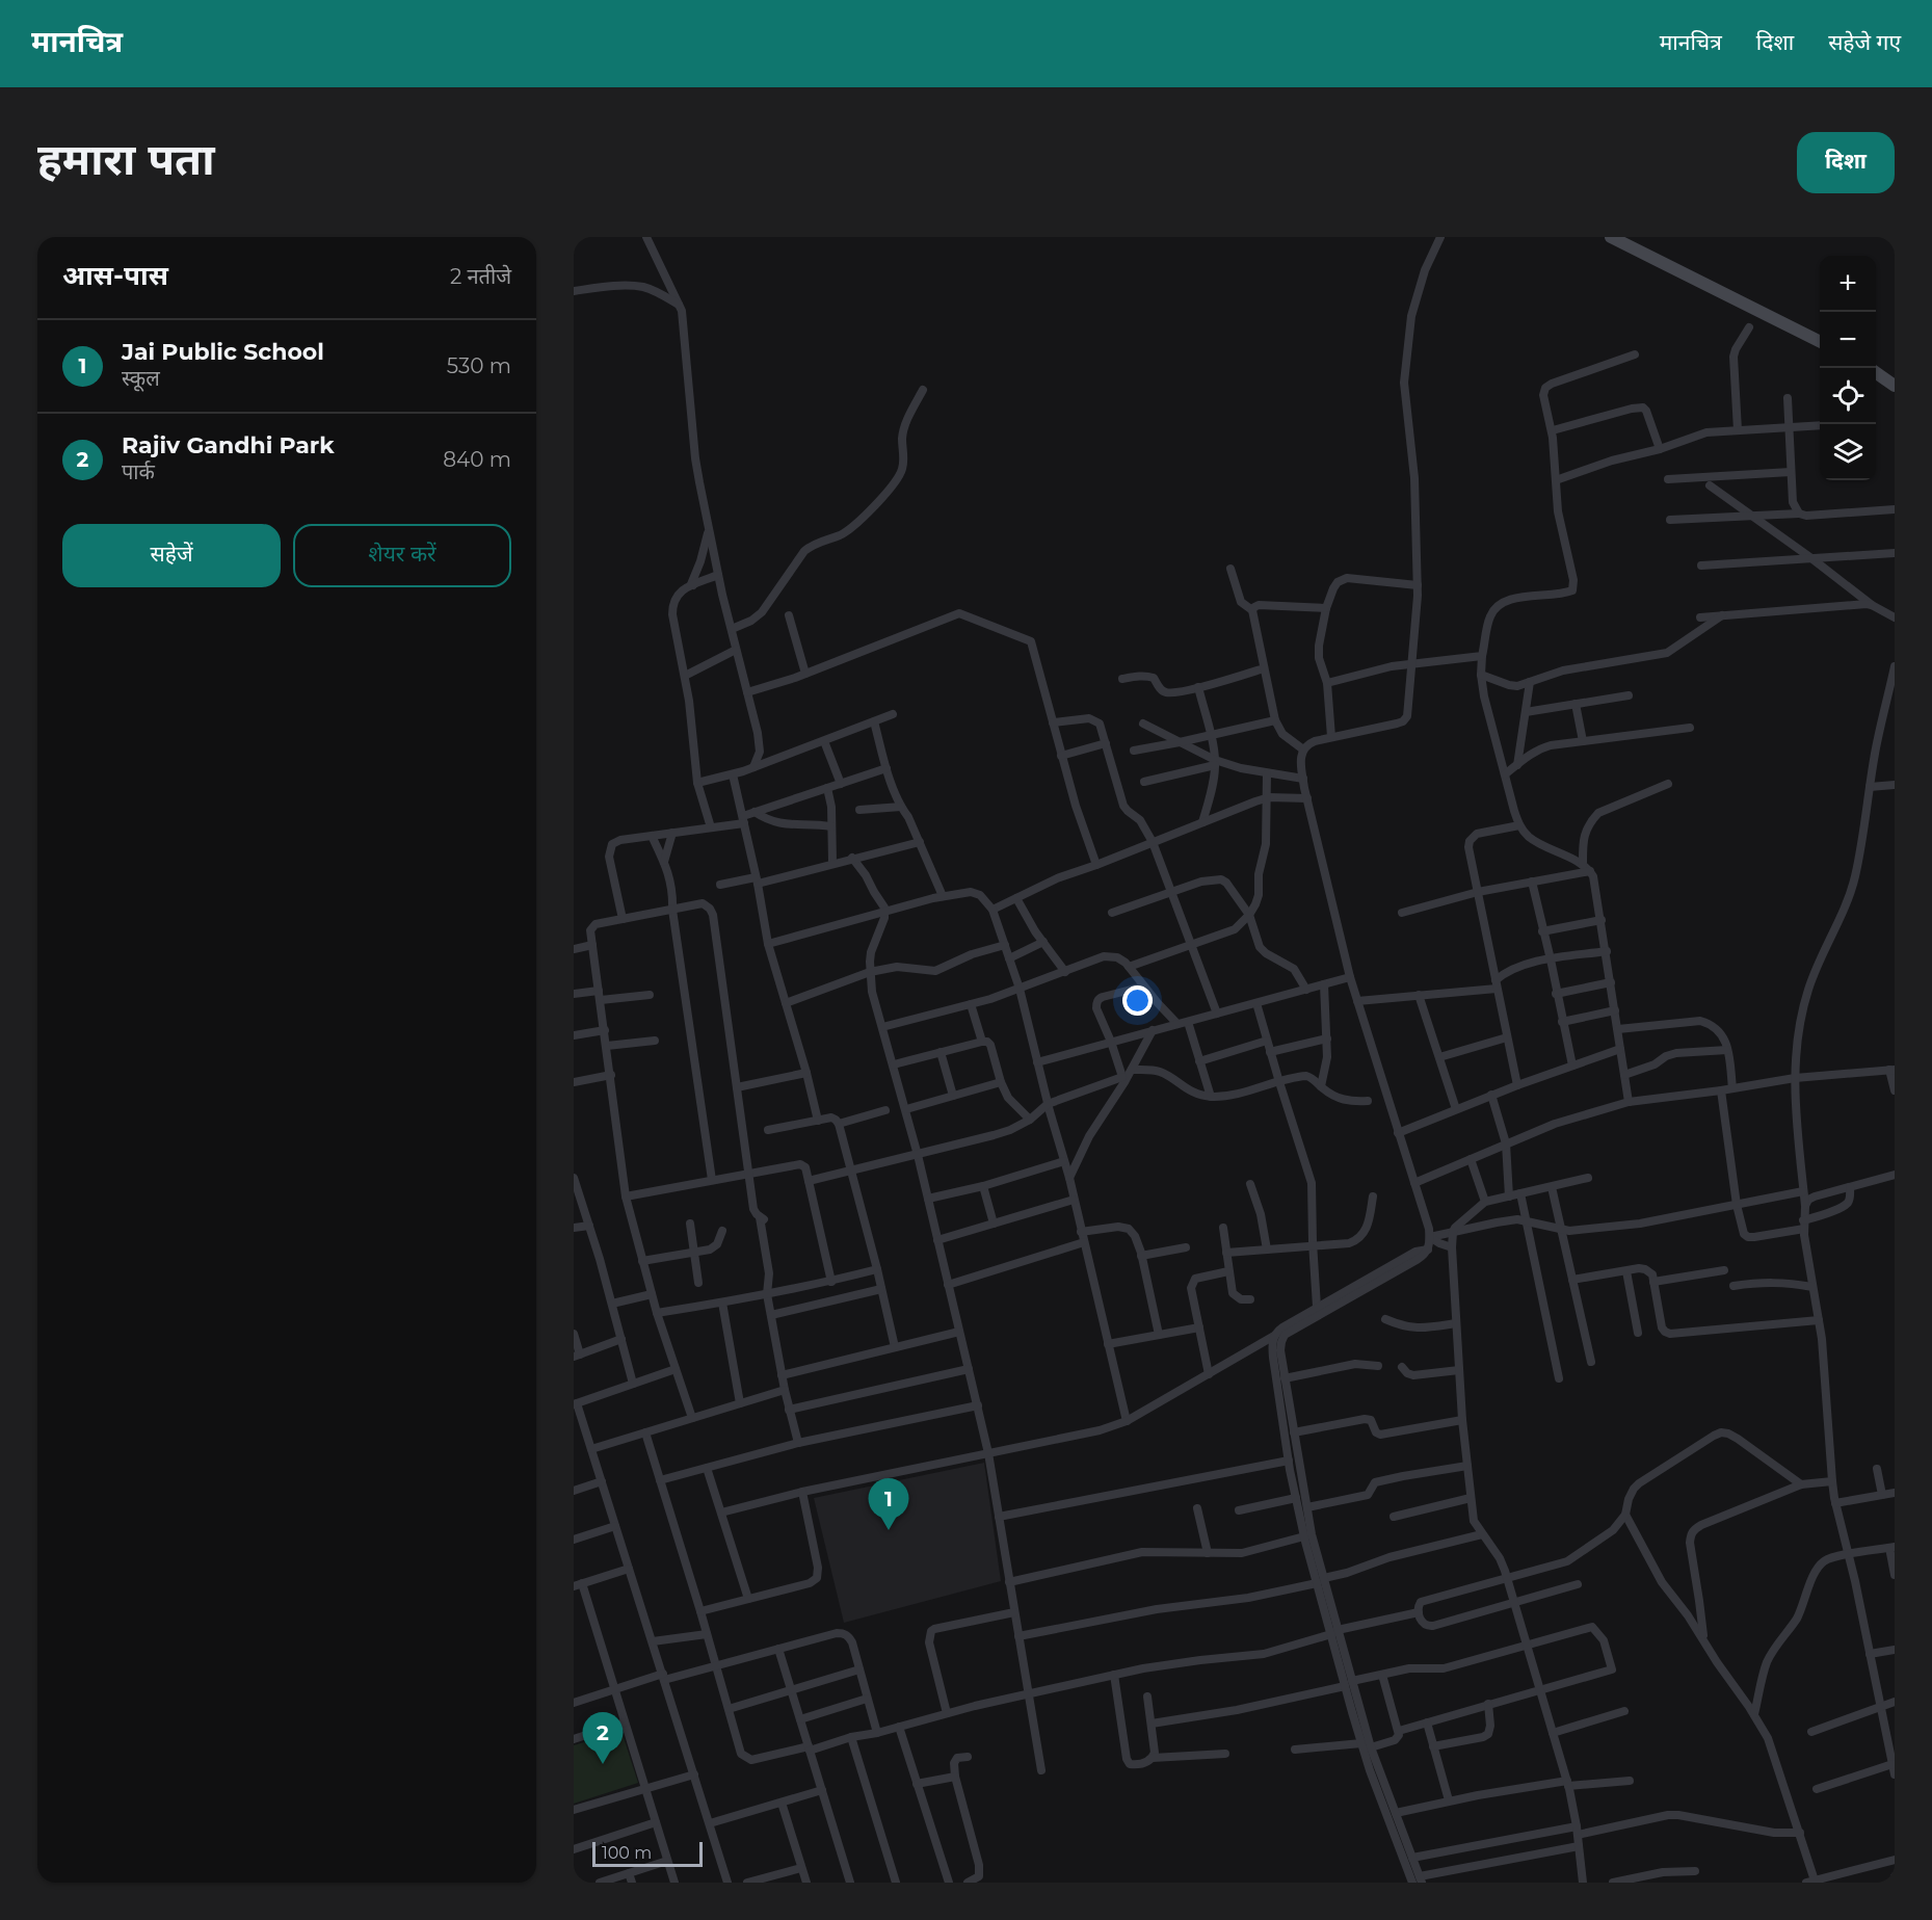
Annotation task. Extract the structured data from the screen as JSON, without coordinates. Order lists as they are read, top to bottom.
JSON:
{
  "scale_bar": "100 m",
  "page": {
    "header": "मानचित्र",
    "nav": ["मानचित्र", "दिशा", "सहेजे गए"],
    "title": "हमारा पता",
    "buttons": [
      "दिशा",
      ["सहेजें", "शेयर करें"]
    ],
    "heading": ["आस-पास", "2 नतीजे"],
    "map_buttons": ["+", "−"],
    "list": [
      {
        "mark": "1",
        "name": "Jai Public School",
        "note": "स्कूल",
        "value": "530 m"
      },
      {
        "mark": "2",
        "name": "Rajiv Gandhi Park",
        "note": "पार्क",
        "value": "840 m"
      }
    ],
    "pins": ["1", "2"],
    "scale": "100 m"
  }
}
